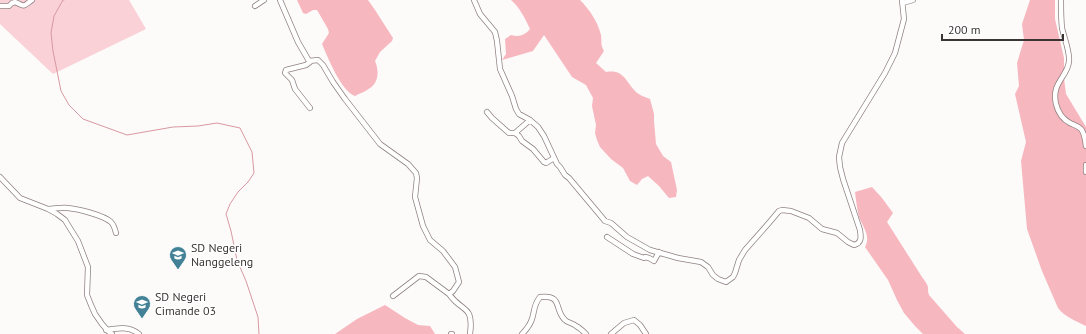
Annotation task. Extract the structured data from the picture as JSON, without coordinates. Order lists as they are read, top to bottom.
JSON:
{
  "places": {
    "school or university": ["SD Negeri Nanggeleng", "SD Negeri Cimande 03"]
  },
  "scale_bar": "200 m"
}
